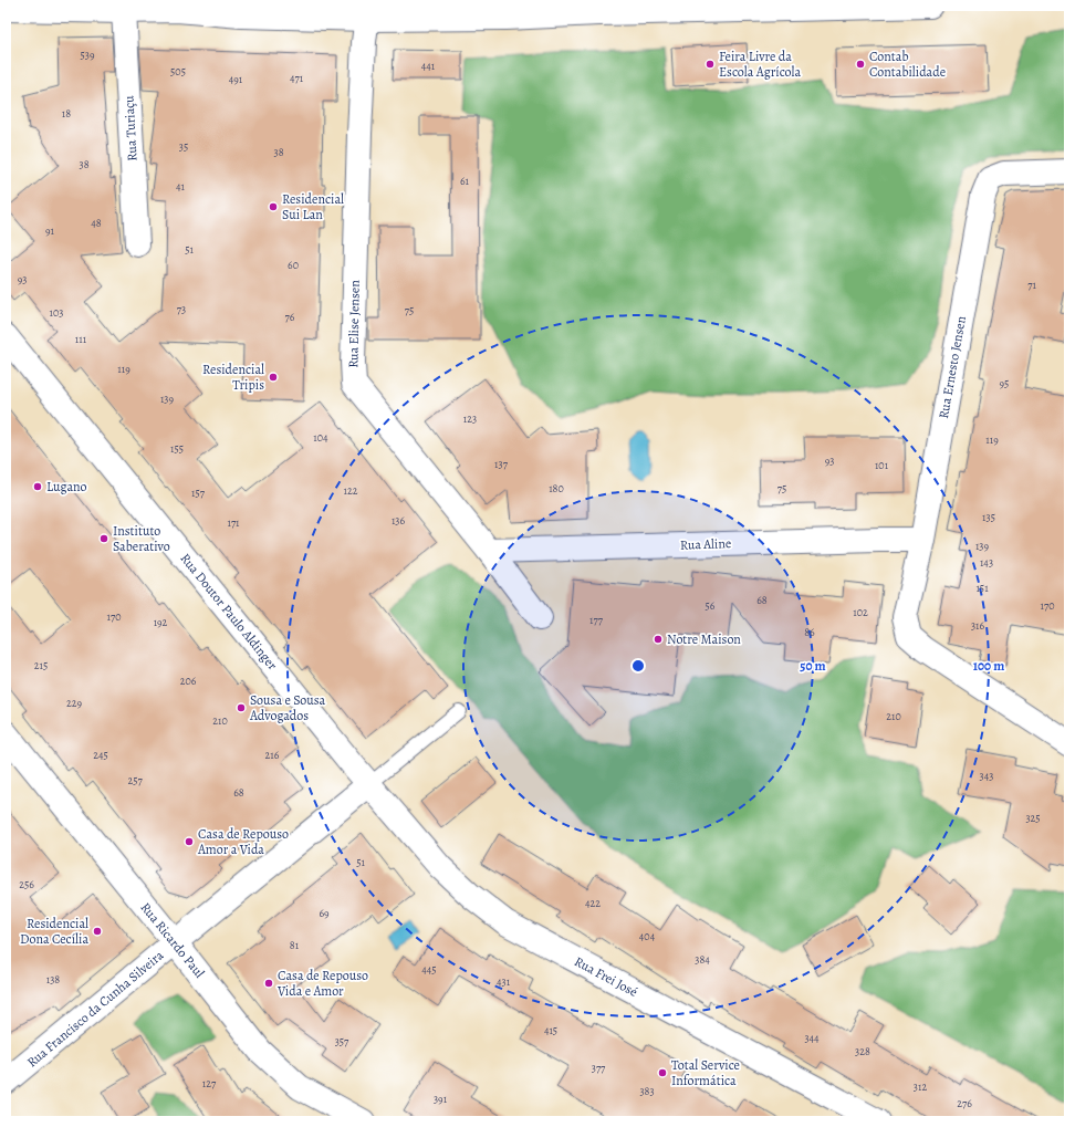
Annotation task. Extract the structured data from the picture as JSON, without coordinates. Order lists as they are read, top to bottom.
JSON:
{
  "streets": {
    "street": [
      "Rua Turiaçu",
      "Rua Elise Jensen",
      "Rua Ernesto Jensen",
      "Rua Aline",
      "Rua Doutor Paulo Aldinger",
      "Rua Ricardo Paul",
      "Rua Frei José",
      "Rua Francisco da Cunha Silveira"
    ]
  },
  "crossings": [
    ["Rua Elise Jensen", "Rua Aline"],
    ["Rua Ernesto Jensen", "Rua Aline"],
    ["Rua Doutor Paulo Aldinger", "Rua Frei José"],
    ["Rua Doutor Paulo Aldinger", "Rua Francisco da Cunha Silveira"],
    ["Rua Ricardo Paul", "Rua Francisco da Cunha Silveira"],
    ["Rua Frei José", "Rua Francisco da Cunha Silveira"]
  ],
  "places": [
    "Feira Livre da Escola Agrícola",
    "Contab Contabilidade",
    "Residencial Sui Lan",
    "Residencial Tripis",
    "Lugano",
    "Instituto Saberativo",
    "Notre Maison",
    "Sousa e Sousa Advogados",
    "Casa de Repouso Amor a Vida",
    "Residencial Dona Cecília",
    "Casa de Repouso Vida e Amor",
    "Total Service Informática"
  ],
  "house_numbers": [
    "539",
    "441",
    "505",
    "471",
    "491",
    "18",
    "35",
    "38",
    "38",
    "61",
    "41",
    "48",
    "91",
    "51",
    "60",
    "93",
    "71",
    "73",
    "75",
    "103",
    "76",
    "111",
    "119",
    "95",
    "139",
    "123",
    "104",
    "119",
    "155",
    "93",
    "137",
    "101",
    "180",
    "75",
    "122",
    "157",
    "135",
    "136",
    "171",
    "139",
    "143",
    "151",
    "68",
    "56",
    "170",
    "102",
    "170",
    "177",
    "192",
    "316",
    "86",
    "215",
    "206",
    "229",
    "210",
    "210",
    "245",
    "216",
    "343",
    "257",
    "68",
    "325",
    "51",
    "256",
    "422",
    "69",
    "404",
    "81",
    "384",
    "445",
    "138",
    "431",
    "415",
    "344",
    "357",
    "328",
    "377",
    "127",
    "312",
    "383",
    "391",
    "276"
  ],
  "rings": ["50 m", "100 m"]
}
